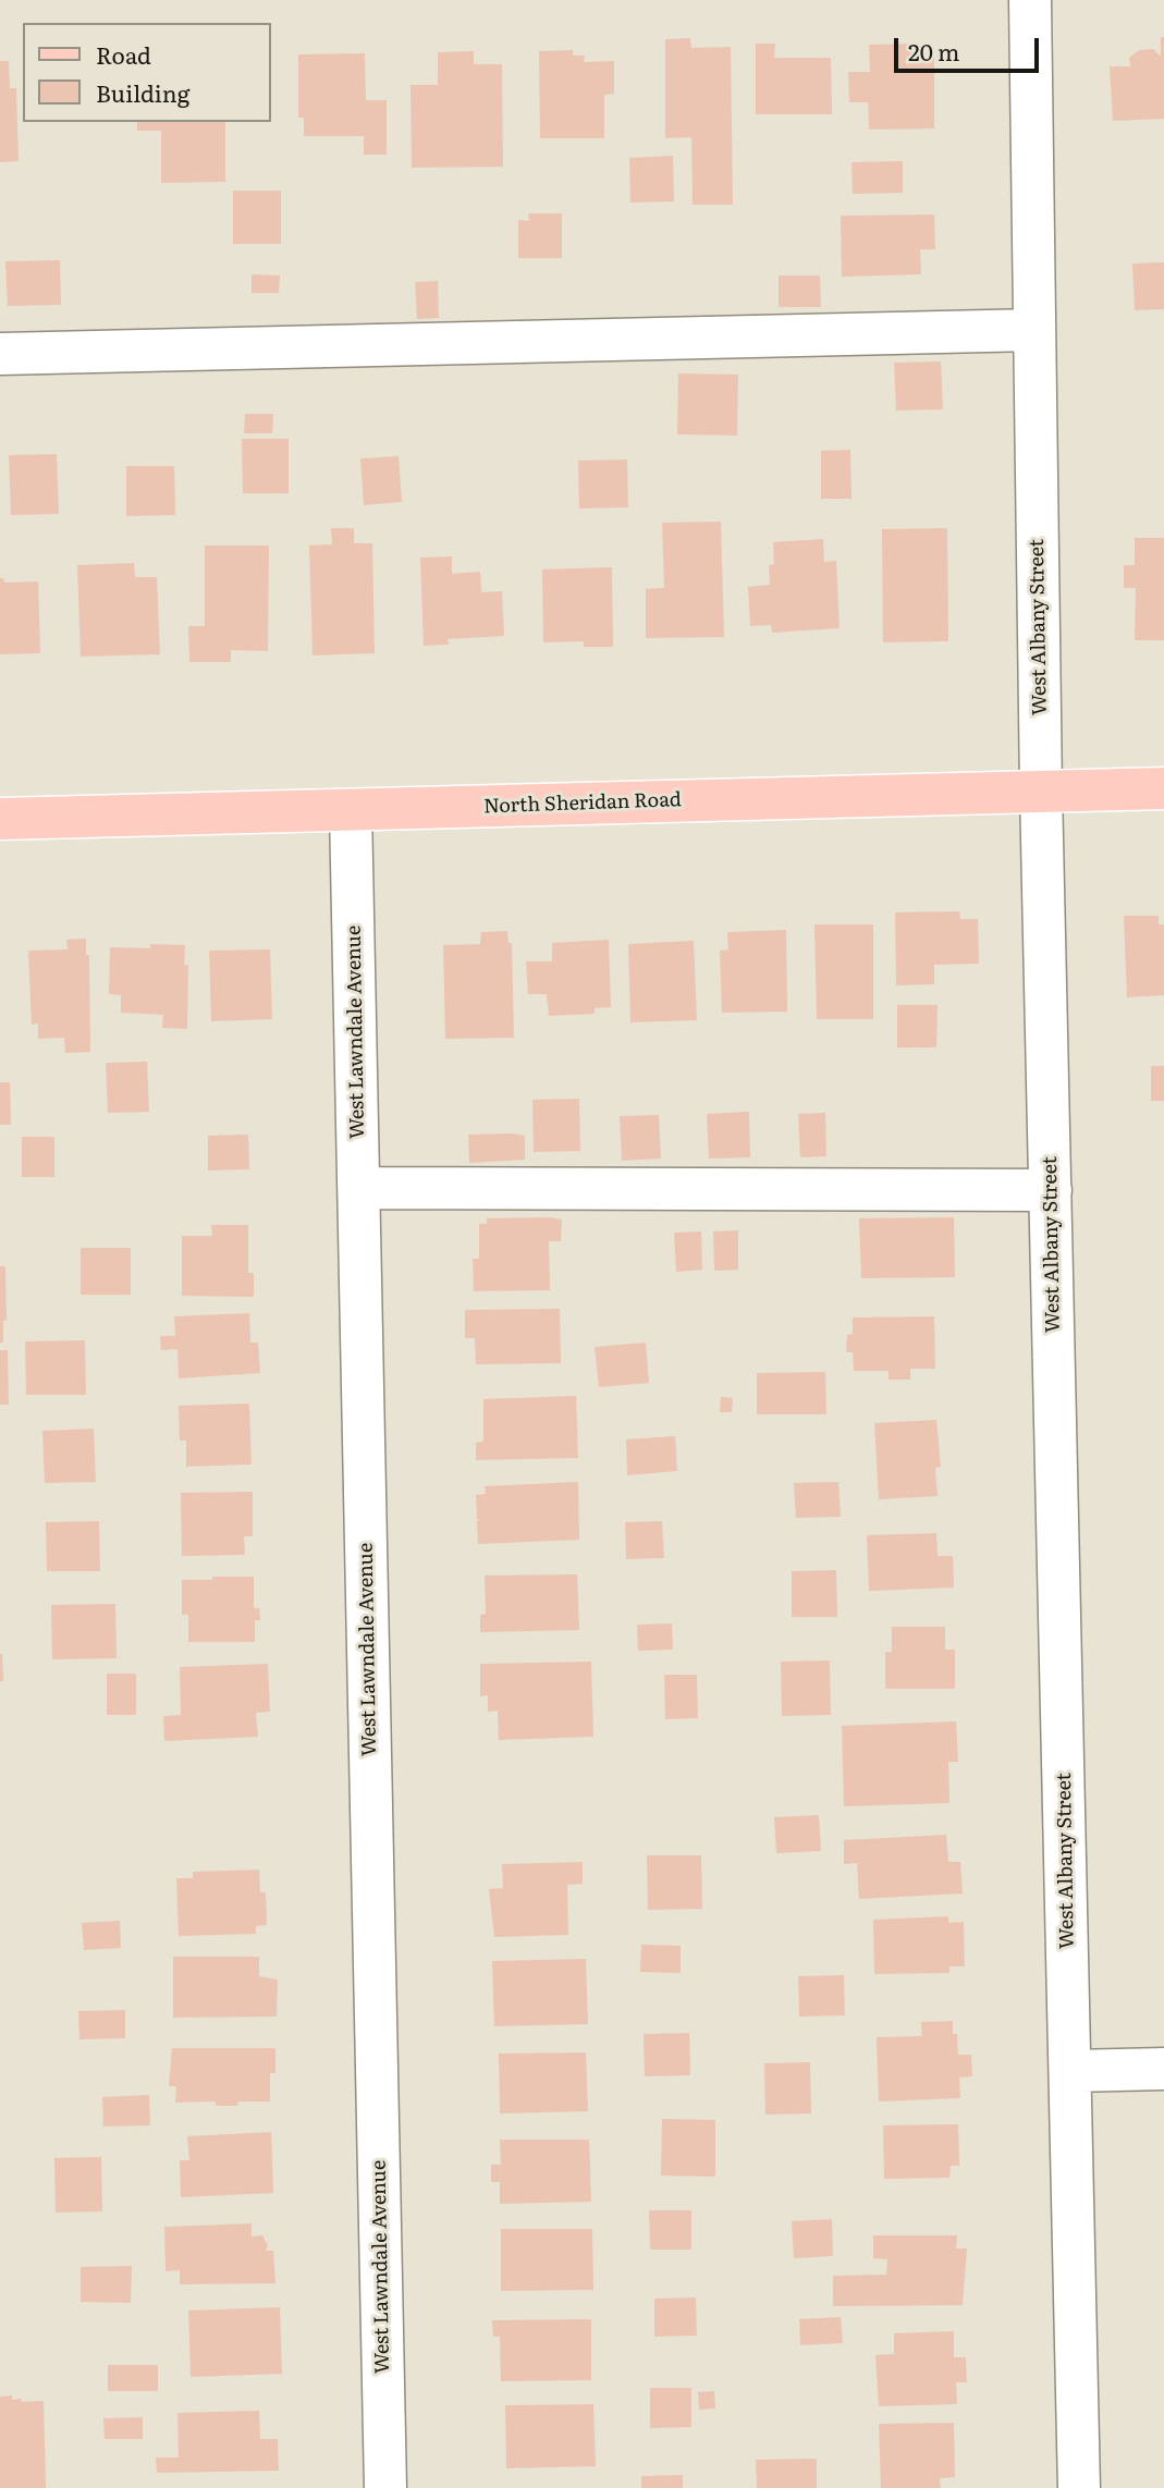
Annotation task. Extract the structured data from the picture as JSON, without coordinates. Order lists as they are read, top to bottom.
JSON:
{
  "streets": {
    "main road": ["North Sheridan Road"],
    "street": ["West Albany Street", "West Lawndale Avenue"]
  },
  "crossings": [
    ["West Albany Street", "North Sheridan Road"],
    ["North Sheridan Road", "West Lawndale Avenue"]
  ],
  "legend": ["Road", "Building"],
  "scale_bar": "20 m"
}
